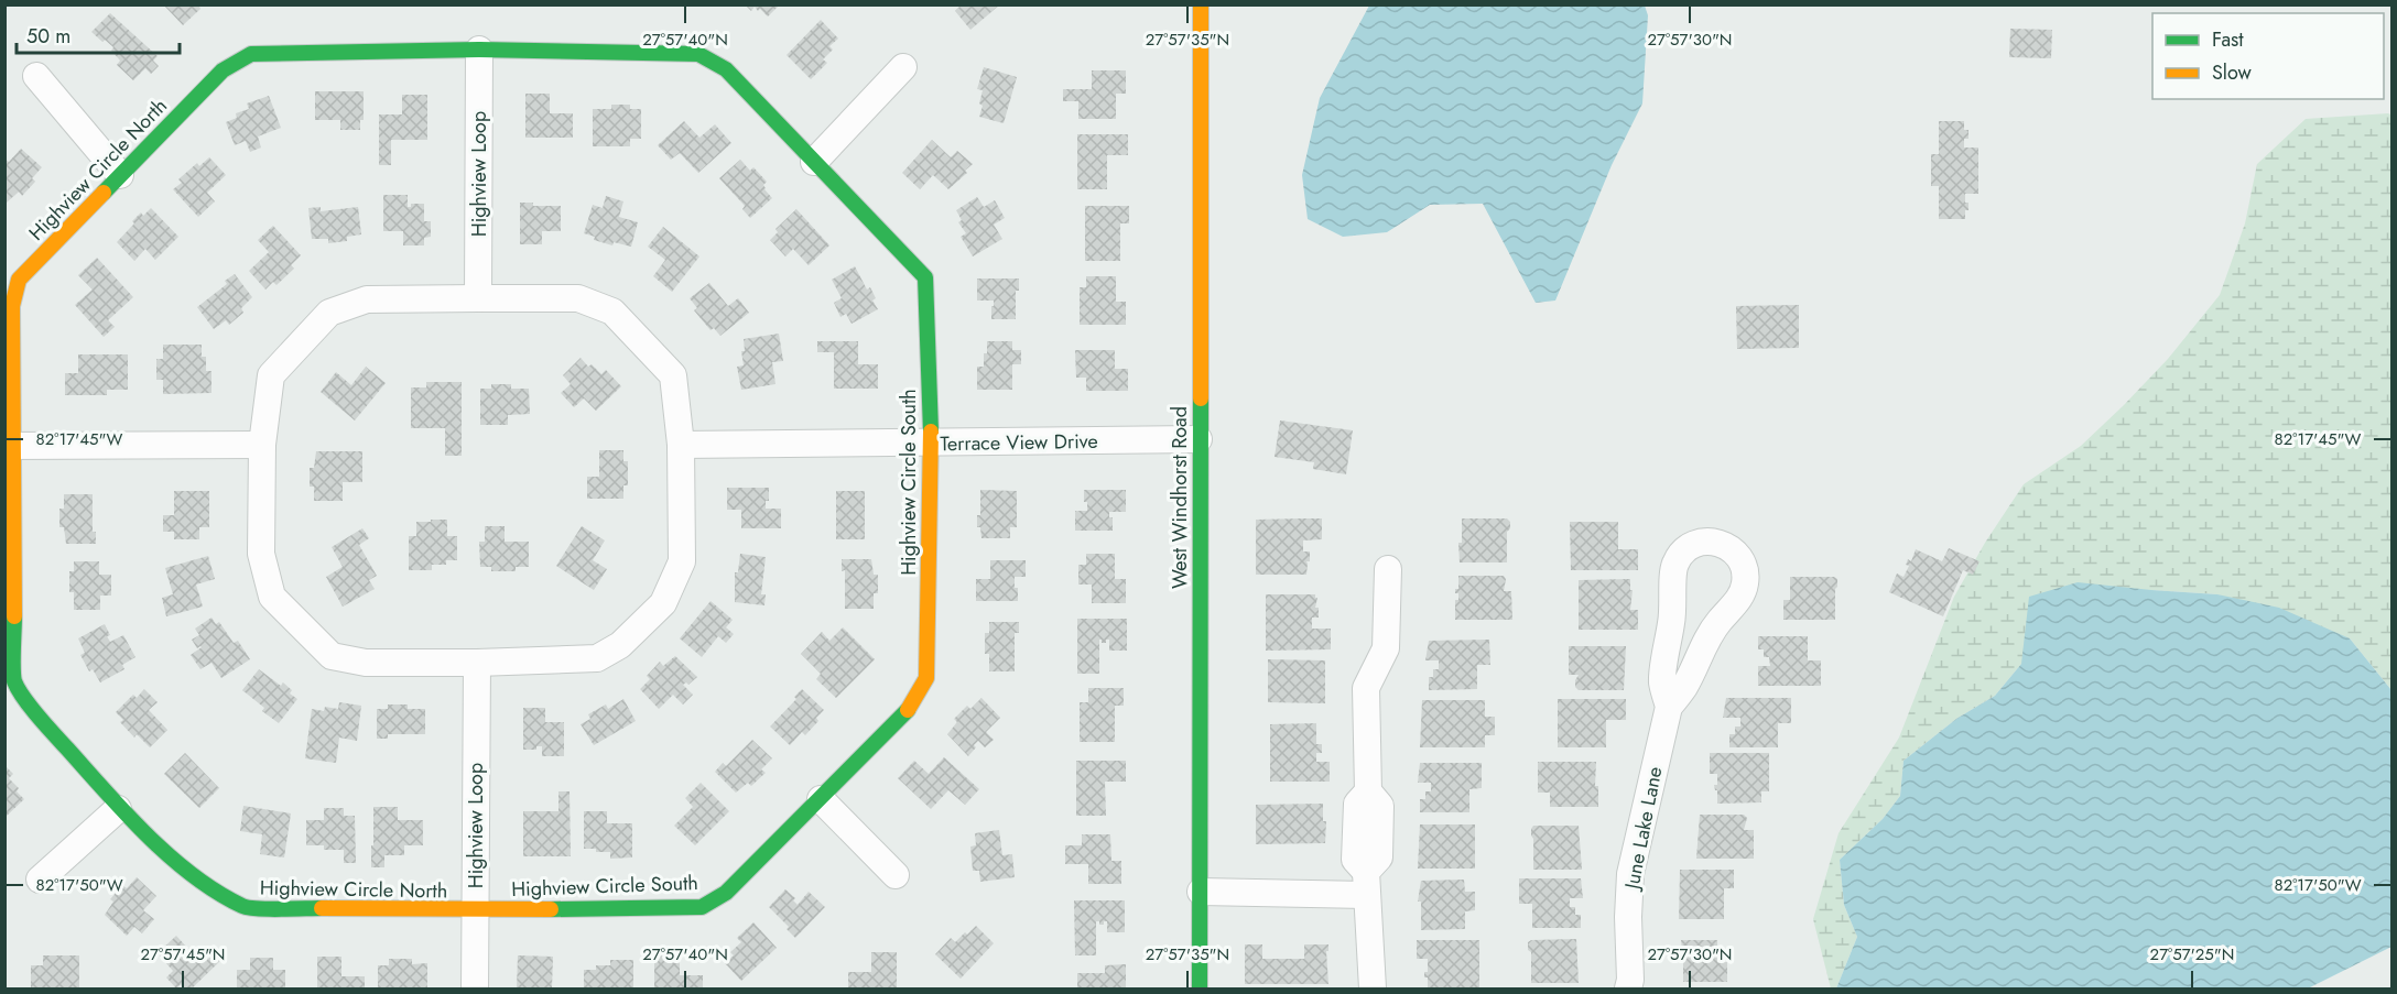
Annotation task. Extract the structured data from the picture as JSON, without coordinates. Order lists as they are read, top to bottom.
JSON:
{
  "streets": {
    "street": [
      "Highview Circle North",
      "Highview Loop",
      "Terrace View Drive",
      "Highview Circle South",
      "West Windhorst Road",
      "June Lake Lane"
    ]
  },
  "crossings": [
    ["Highview Circle North", "Highview Loop"],
    ["Highview Circle North", "Highview Circle South"],
    ["Highview Loop", "Highview Circle South"],
    ["Terrace View Drive", "Highview Circle South"],
    ["Terrace View Drive", "West Windhorst Road"]
  ],
  "legend": ["Fast", "Slow"],
  "scale_bar": "50 m",
  "coordinates": [
    "27°57'40\"N",
    "27°57'35\"N",
    "27°57'30\"N",
    "82°17'45\"W",
    "82°17'50\"W",
    "27°57'45\"N",
    "27°57'25\"N"
  ]
}
